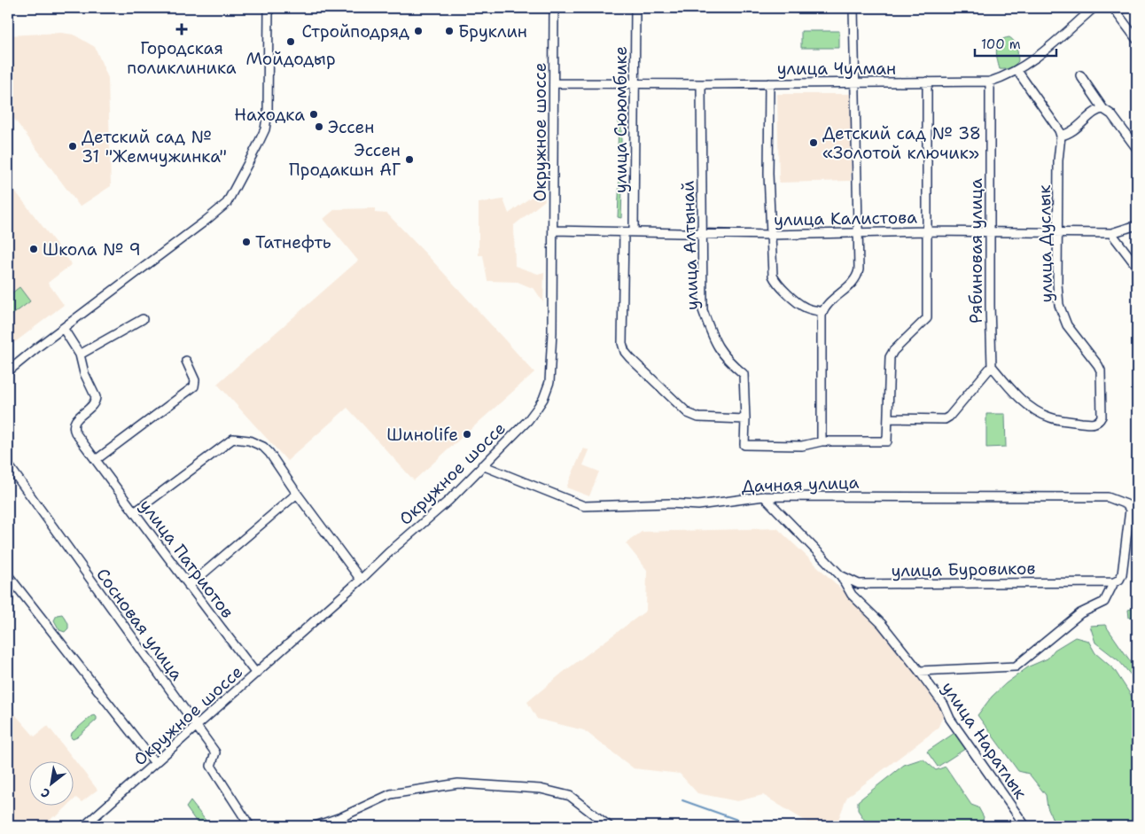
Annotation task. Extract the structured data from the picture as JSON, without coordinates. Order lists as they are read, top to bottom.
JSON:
{
  "streets": {
    "street": [
      "улица Чулман",
      "улица Сююмбике",
      "Окружное шоссе",
      "улица Калистова",
      "улица Дуслык",
      "улица Алтынай",
      "Рябиновая улица",
      "Дачная улица",
      "улица Патриотов",
      "улица Буровиков",
      "Сосновая улица",
      "улица Наратлык"
    ]
  },
  "crossings": [
    ["улица Чулман", "улица Сююмбике"],
    ["улица Чулман", "Окружное шоссе"],
    ["улица Чулман", "улица Алтынай"],
    ["улица Чулман", "Рябиновая улица"],
    ["улица Сююмбике", "улица Калистова"],
    ["Окружное шоссе", "улица Калистова"],
    ["Окружное шоссе", "Дачная улица"],
    ["Окружное шоссе", "улица Патриотов"],
    ["Окружное шоссе", "Сосновая улица"],
    ["улица Калистова", "улица Дуслык"],
    ["улица Калистова", "улица Алтынай"],
    ["улица Калистова", "Рябиновая улица"],
    ["улица Дуслык", "Рябиновая улица"],
    ["Дачная улица", "улица Буровиков"],
    ["Дачная улица", "улица Наратлык"],
    ["улица Буровиков", "улица Наратлык"]
  ],
  "places": {
    "health": ["Городская поликлиника"],
    "other": [
      "Стройподряд",
      "Бруклин",
      "Мойдодыр",
      "Находка",
      "Эссен",
      "Детский сад № 38 «Золотой ключик»",
      "Детский сад № 31 \"Жемчужинка\"",
      "Эссен Продакшн АГ",
      "Татнефть",
      "Школа № 9",
      "Шиноlife"
    ]
  },
  "scale_bar": "100 m",
  "north": "bottom left"
}
